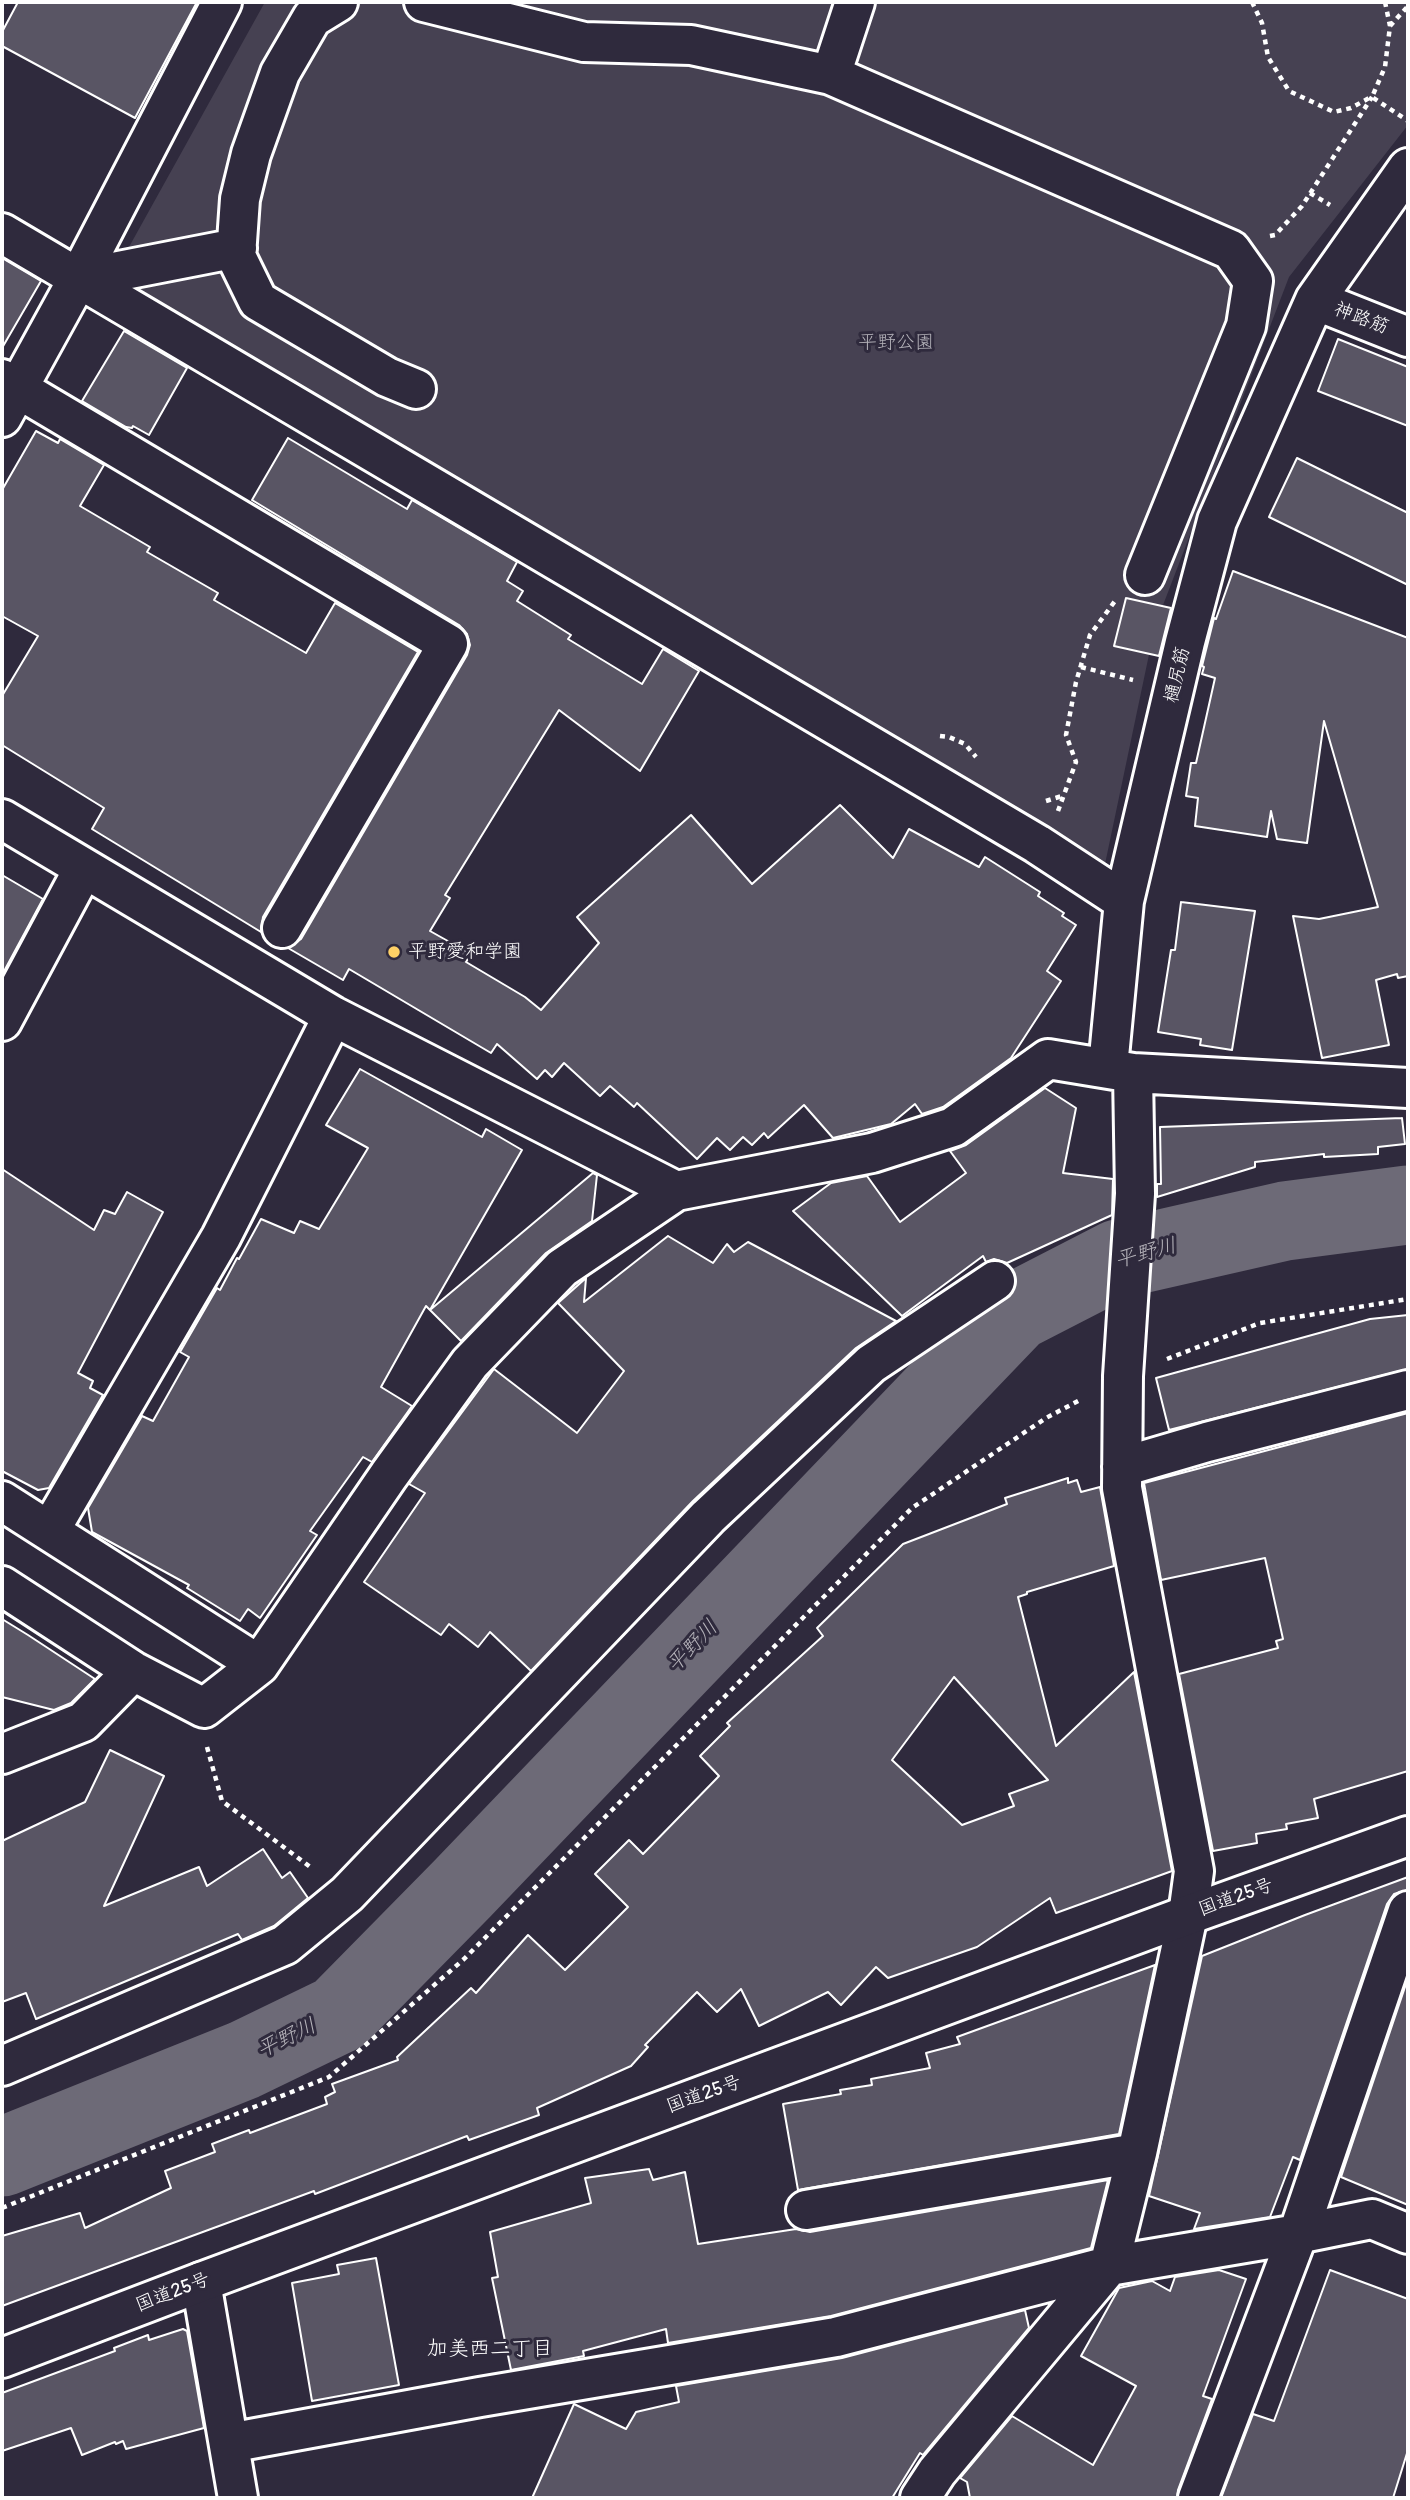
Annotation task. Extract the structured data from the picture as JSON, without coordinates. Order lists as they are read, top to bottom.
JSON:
{
  "streets": {
    "main road": ["神路筋", "樋尻筋", "国道25号"]
  },
  "crossings": [
    ["神路筋", "樋尻筋"],
    ["樋尻筋", "国道25号"]
  ],
  "districts": ["加美西二丁目"],
  "water": ["平野川"],
  "parks": ["平野公園"],
  "places": ["平野愛和学園"]
}
